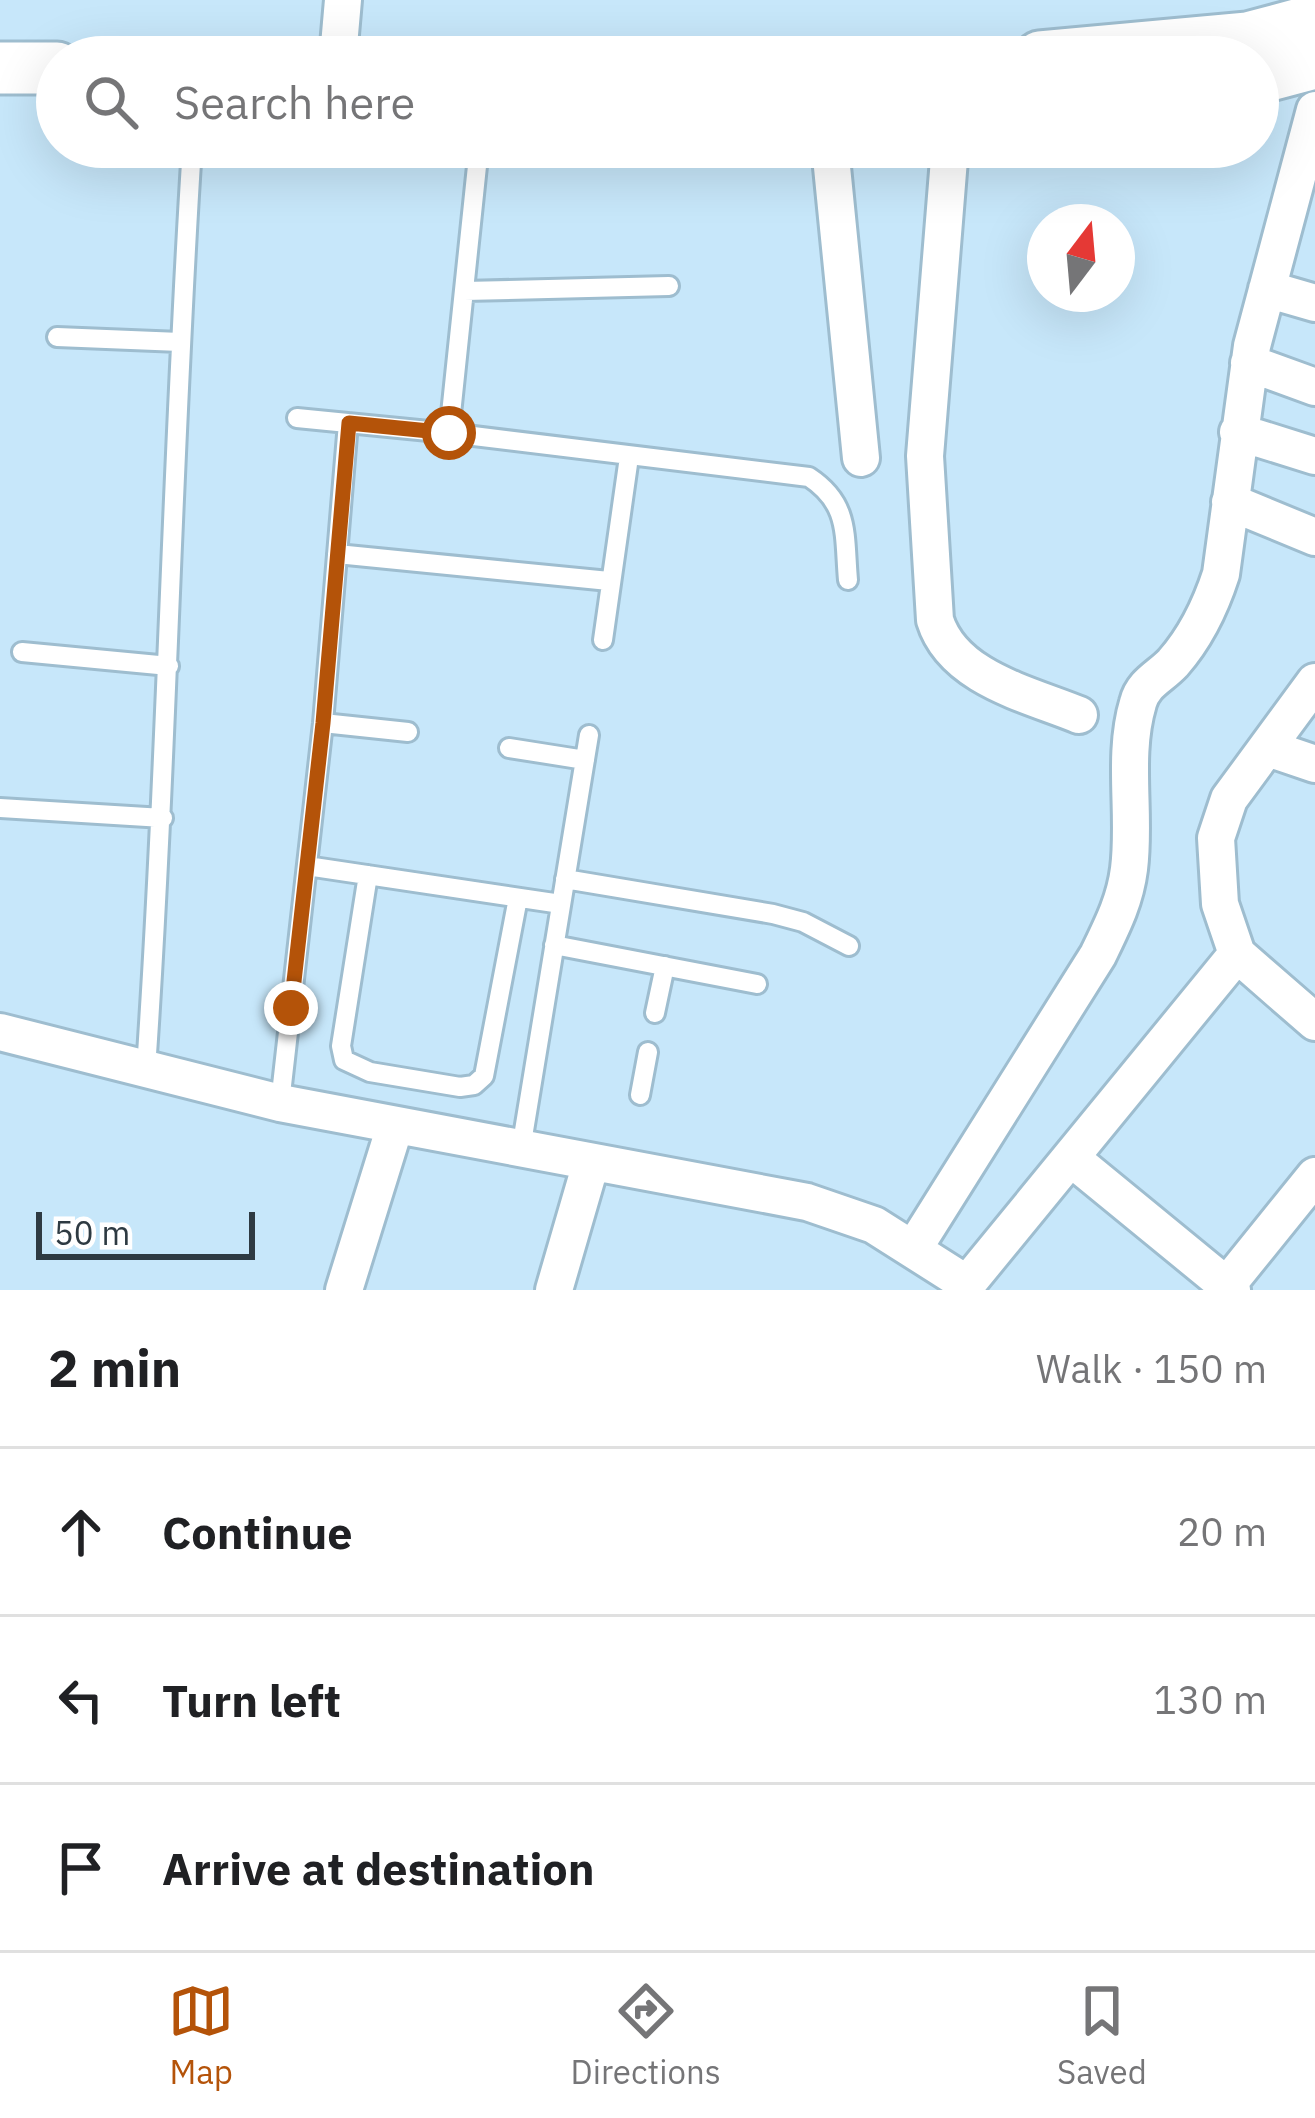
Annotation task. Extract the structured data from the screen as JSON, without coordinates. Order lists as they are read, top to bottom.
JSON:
{
  "scale_bar": "50 m",
  "north": "top",
  "page": {
    "search": "Search here",
    "scale": "50 m",
    "heading": ["2 min", "Walk · 150 m"],
    "list": [
      ["Continue", "20 m"],
      ["Turn left", "130 m"],
      "Arrive at destination"
    ],
    "nav": ["Map", "Directions", "Saved"]
  }
}
